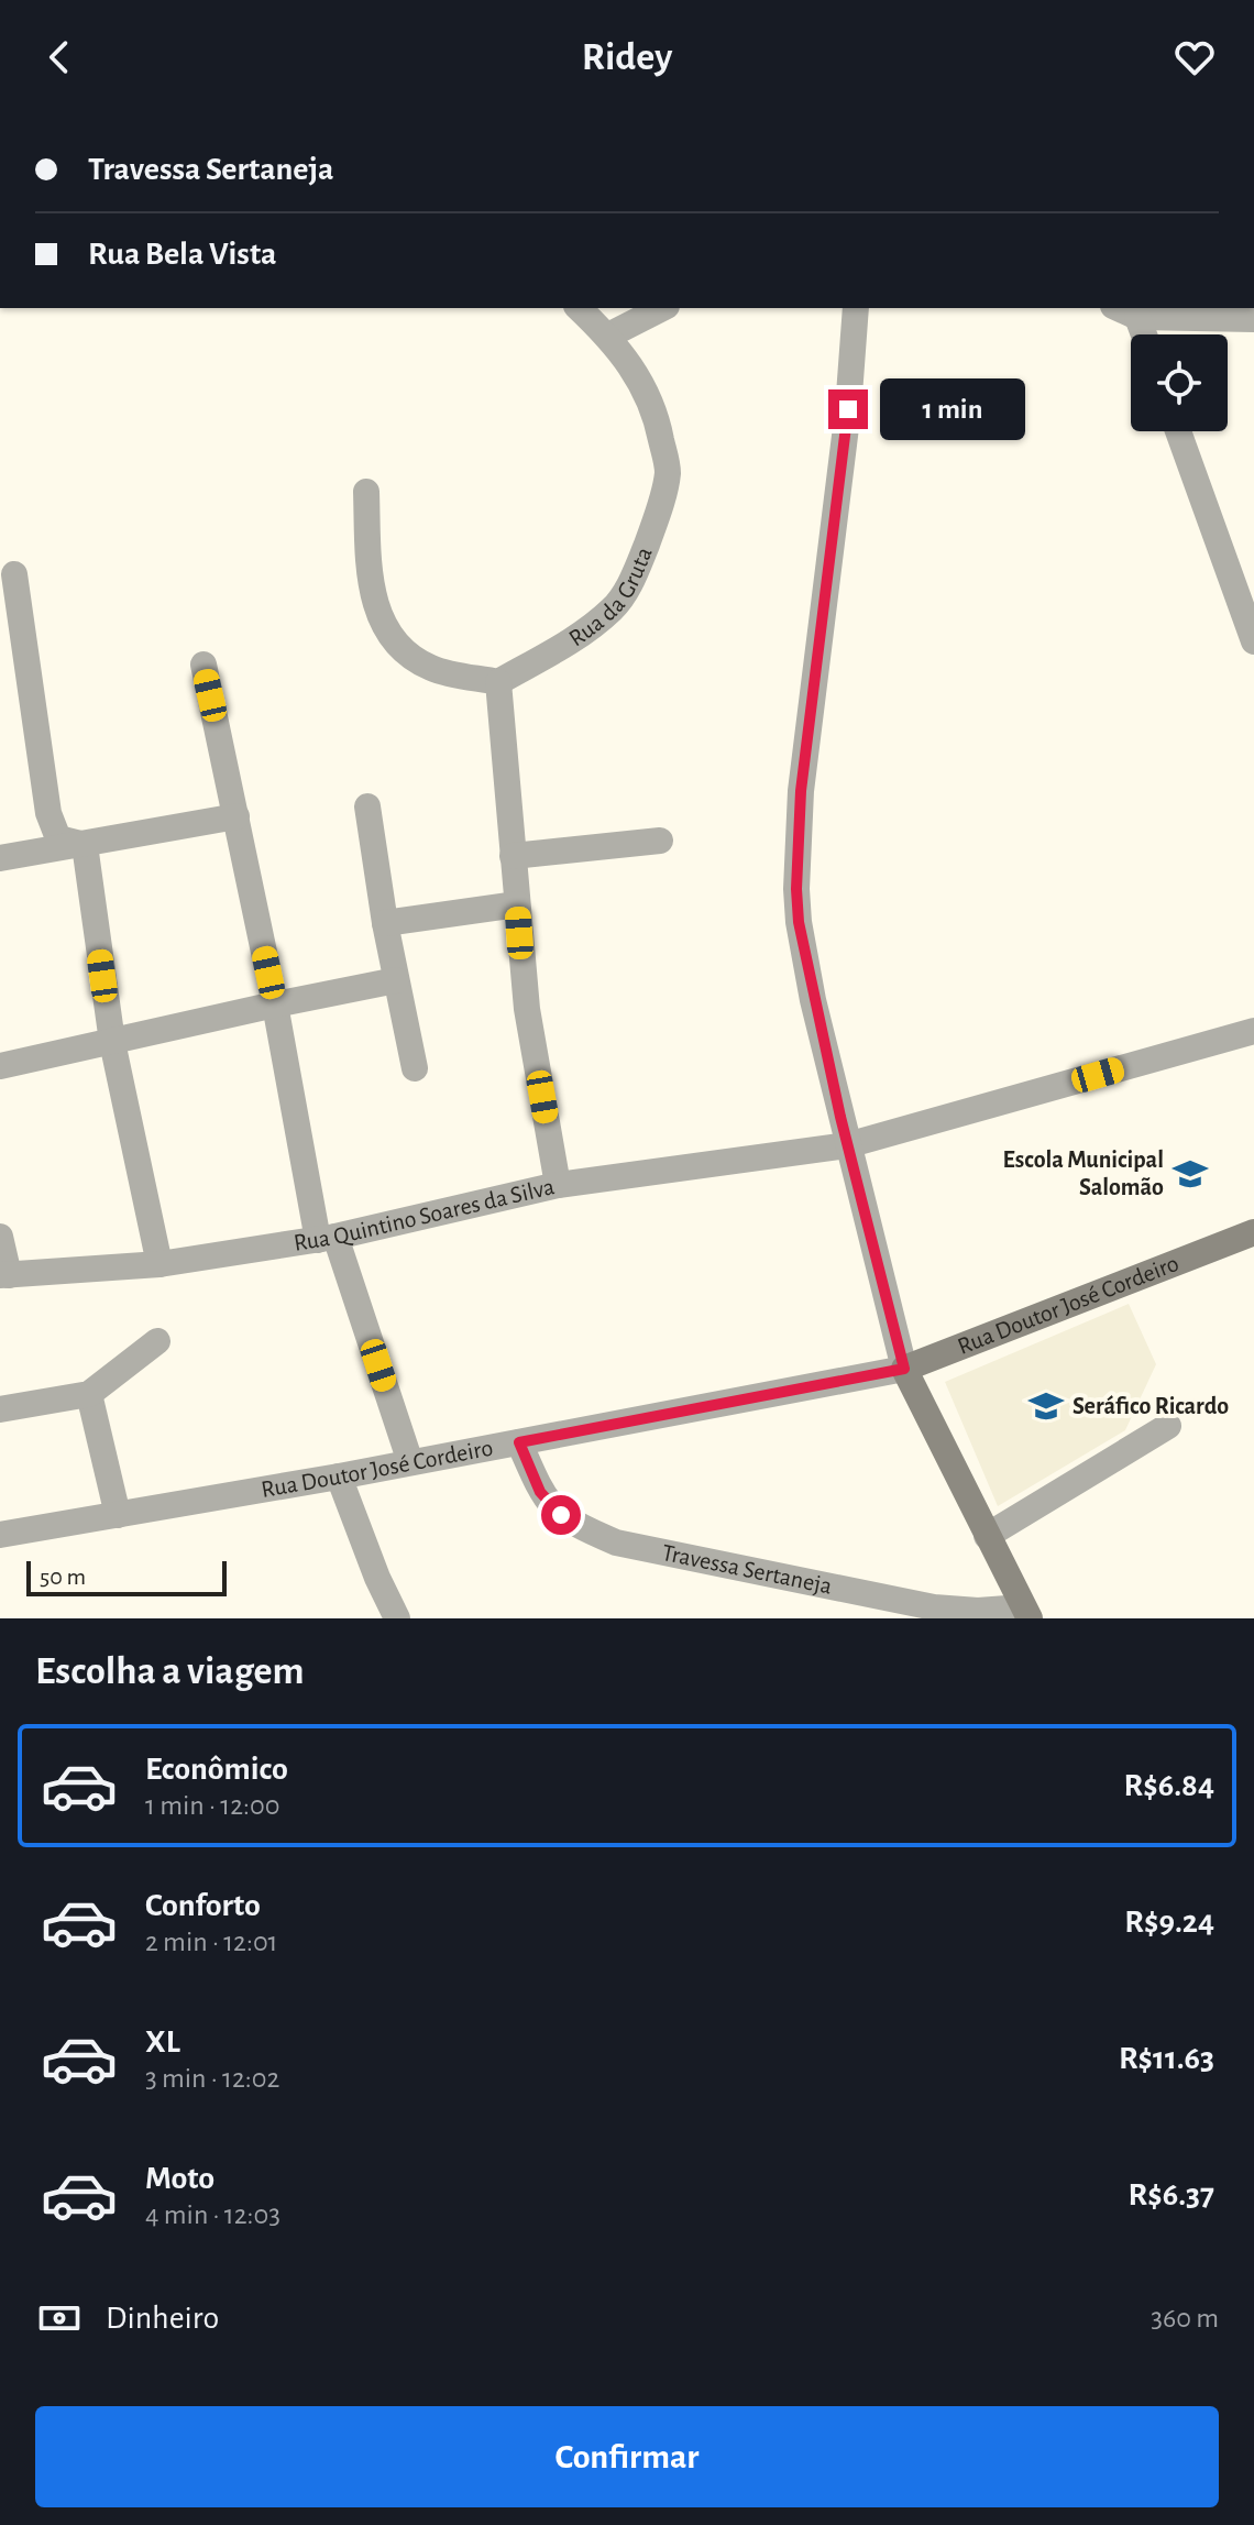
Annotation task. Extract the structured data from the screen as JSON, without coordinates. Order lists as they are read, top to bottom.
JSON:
{
  "streets": {
    "street": [
      "Rua da Gruta",
      "Rua Quintino Soares da Silva",
      "Rua Doutor José Cordeiro",
      "Travessa Sertaneja"
    ]
  },
  "crossings": [
    ["Rua Doutor José Cordeiro", "Travessa Sertaneja"]
  ],
  "places": {
    "school or university": ["Escola Municipal Salomão", "Seráfico Ricardo"]
  },
  "scale_bar": "50 m",
  "page": {
    "header": "Ridey",
    "banner": ["Travessa Sertaneja", "Rua Bela Vista"],
    "bubble": "1 min",
    "scale": "50 m",
    "heading": "Escolha a viagem",
    "list": [
      {
        "name": "Econômico",
        "note": "1 min · 12:00",
        "value": "R$6.84"
      },
      {
        "name": "Conforto",
        "note": "2 min · 12:01",
        "value": "R$9.24"
      },
      {
        "name": "XL",
        "note": "3 min · 12:02",
        "value": "R$11.63"
      },
      {
        "name": "Moto",
        "note": "4 min · 12:03",
        "value": "R$6.37"
      }
    ],
    "pay": ["Dinheiro", "360 m"],
    "buttons": "Confirmar"
  }
}
